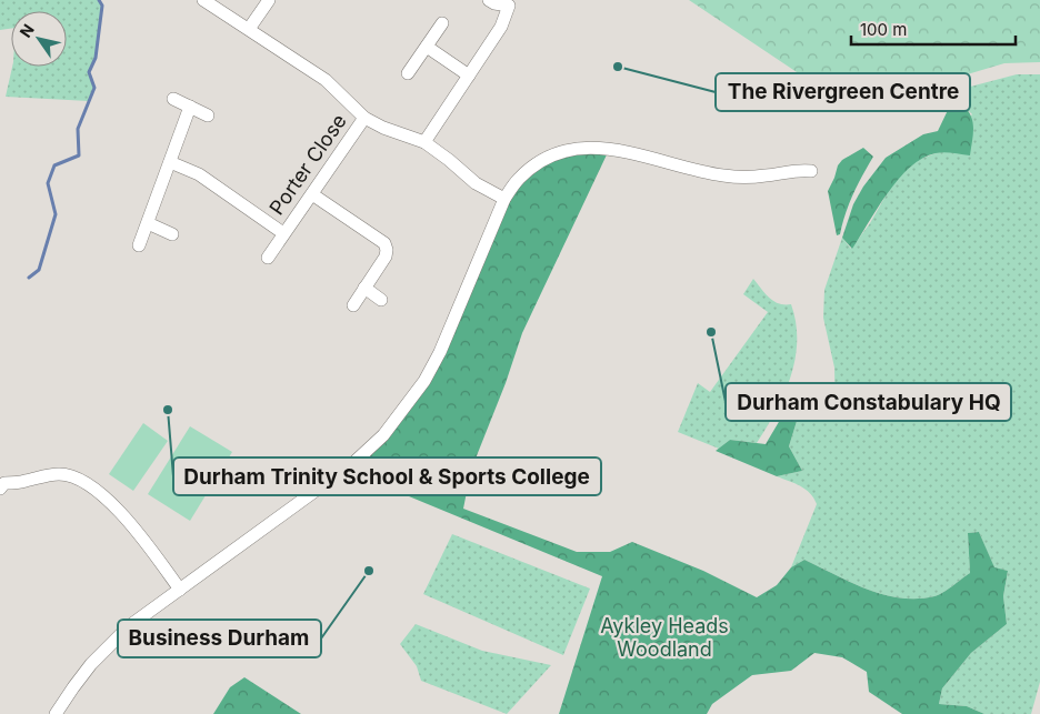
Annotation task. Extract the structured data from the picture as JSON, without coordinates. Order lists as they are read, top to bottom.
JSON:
{
  "streets": {
    "street": ["Porter Close"]
  },
  "parks": ["Aykley Heads Woodland"],
  "places": [
    "The Rivergreen Centre",
    "Durham Constabulary HQ",
    "Durham Trinity School & Sports College",
    "Business Durham"
  ],
  "scale_bar": "100 m",
  "north": "top left"
}
